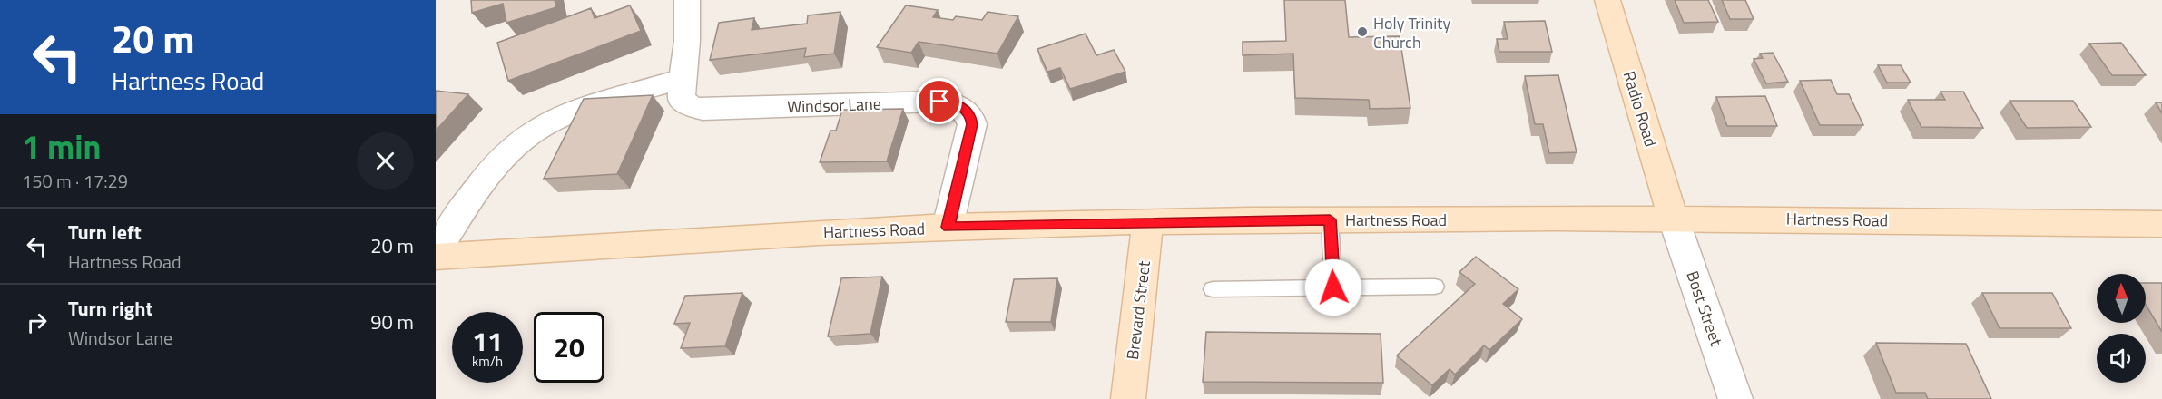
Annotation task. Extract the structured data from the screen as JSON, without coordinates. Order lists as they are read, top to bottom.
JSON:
{
  "streets": {
    "main road": ["Radio Road", "Hartness Road", "Brevard Street"],
    "street": ["Windsor Lane", "Bost Street"]
  },
  "crossings": [
    ["Windsor Lane", "Hartness Road"],
    ["Radio Road", "Hartness Road"],
    ["Radio Road", "Bost Street"],
    ["Hartness Road", "Bost Street"],
    ["Hartness Road", "Brevard Street"]
  ],
  "places": ["Holy Trinity Church"],
  "north": "top",
  "page": {
    "turn": ["20 m", "Hartness Road"],
    "heading": ["1 min", "150 m · 17:29"],
    "list": [
      {
        "name": "Turn left",
        "note": "Hartness Road",
        "value": "20 m"
      },
      {
        "name": "Turn right",
        "note": "Windsor Lane",
        "value": "90 m"
      }
    ],
    "speed": "11 km/h",
    "limit": "20"
  }
}
